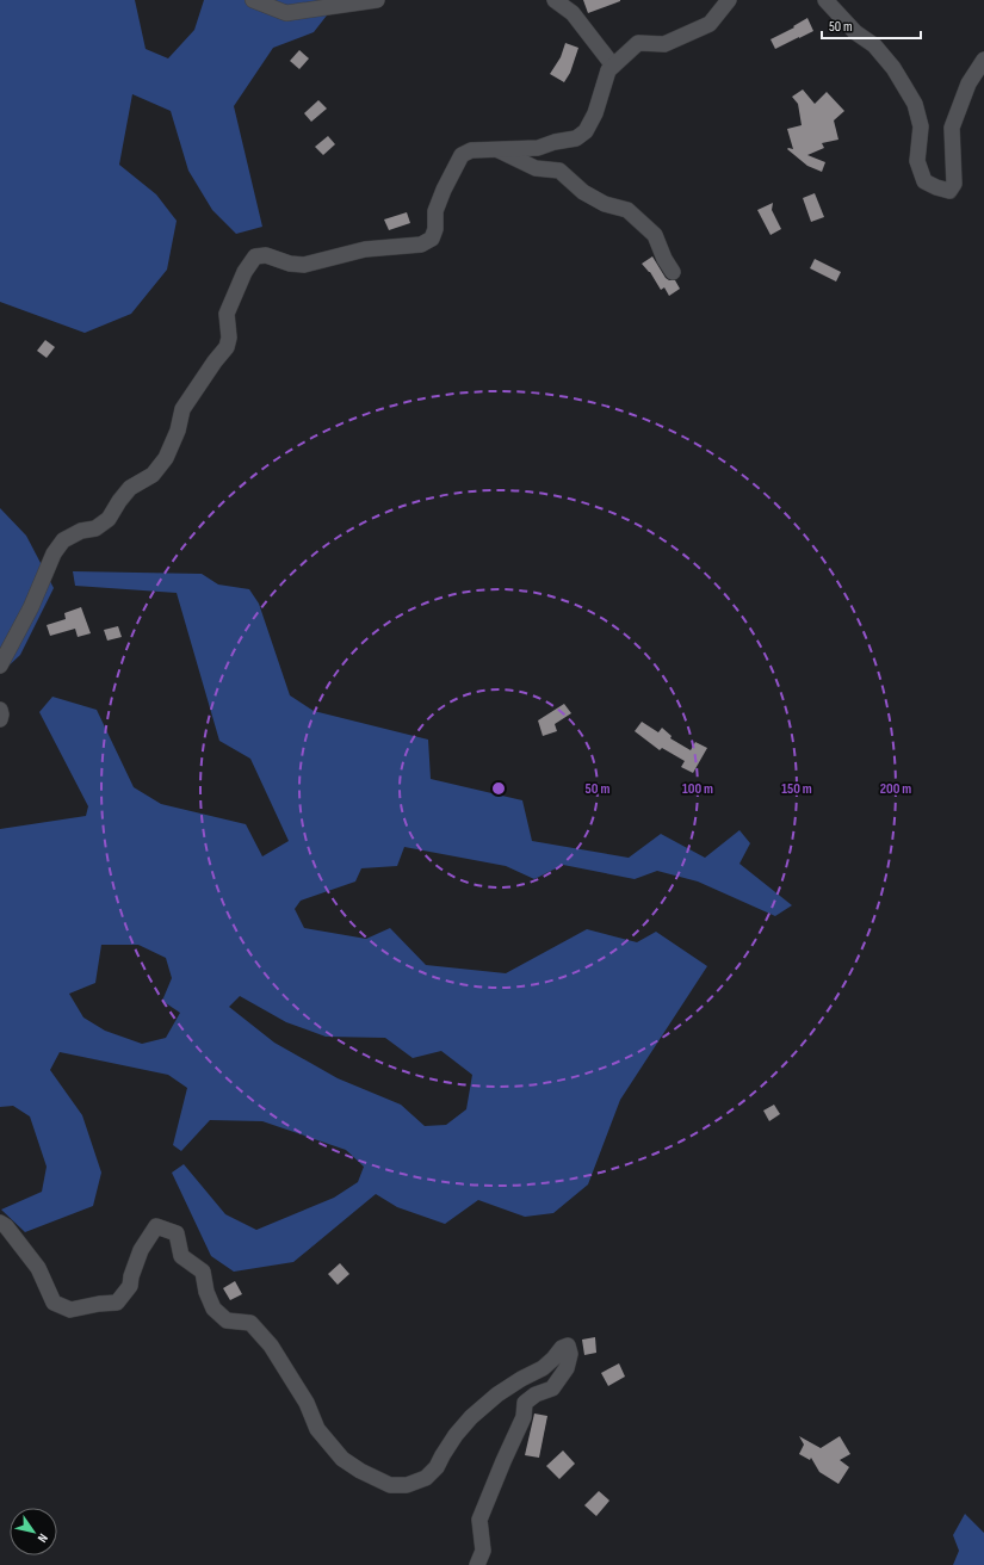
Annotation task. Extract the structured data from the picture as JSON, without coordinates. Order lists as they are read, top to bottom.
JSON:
{
  "scale_bar": "50 m",
  "north": "bottom right",
  "rings": [
    "50 m",
    "100 m",
    "150 m",
    "200 m"
  ]
}
